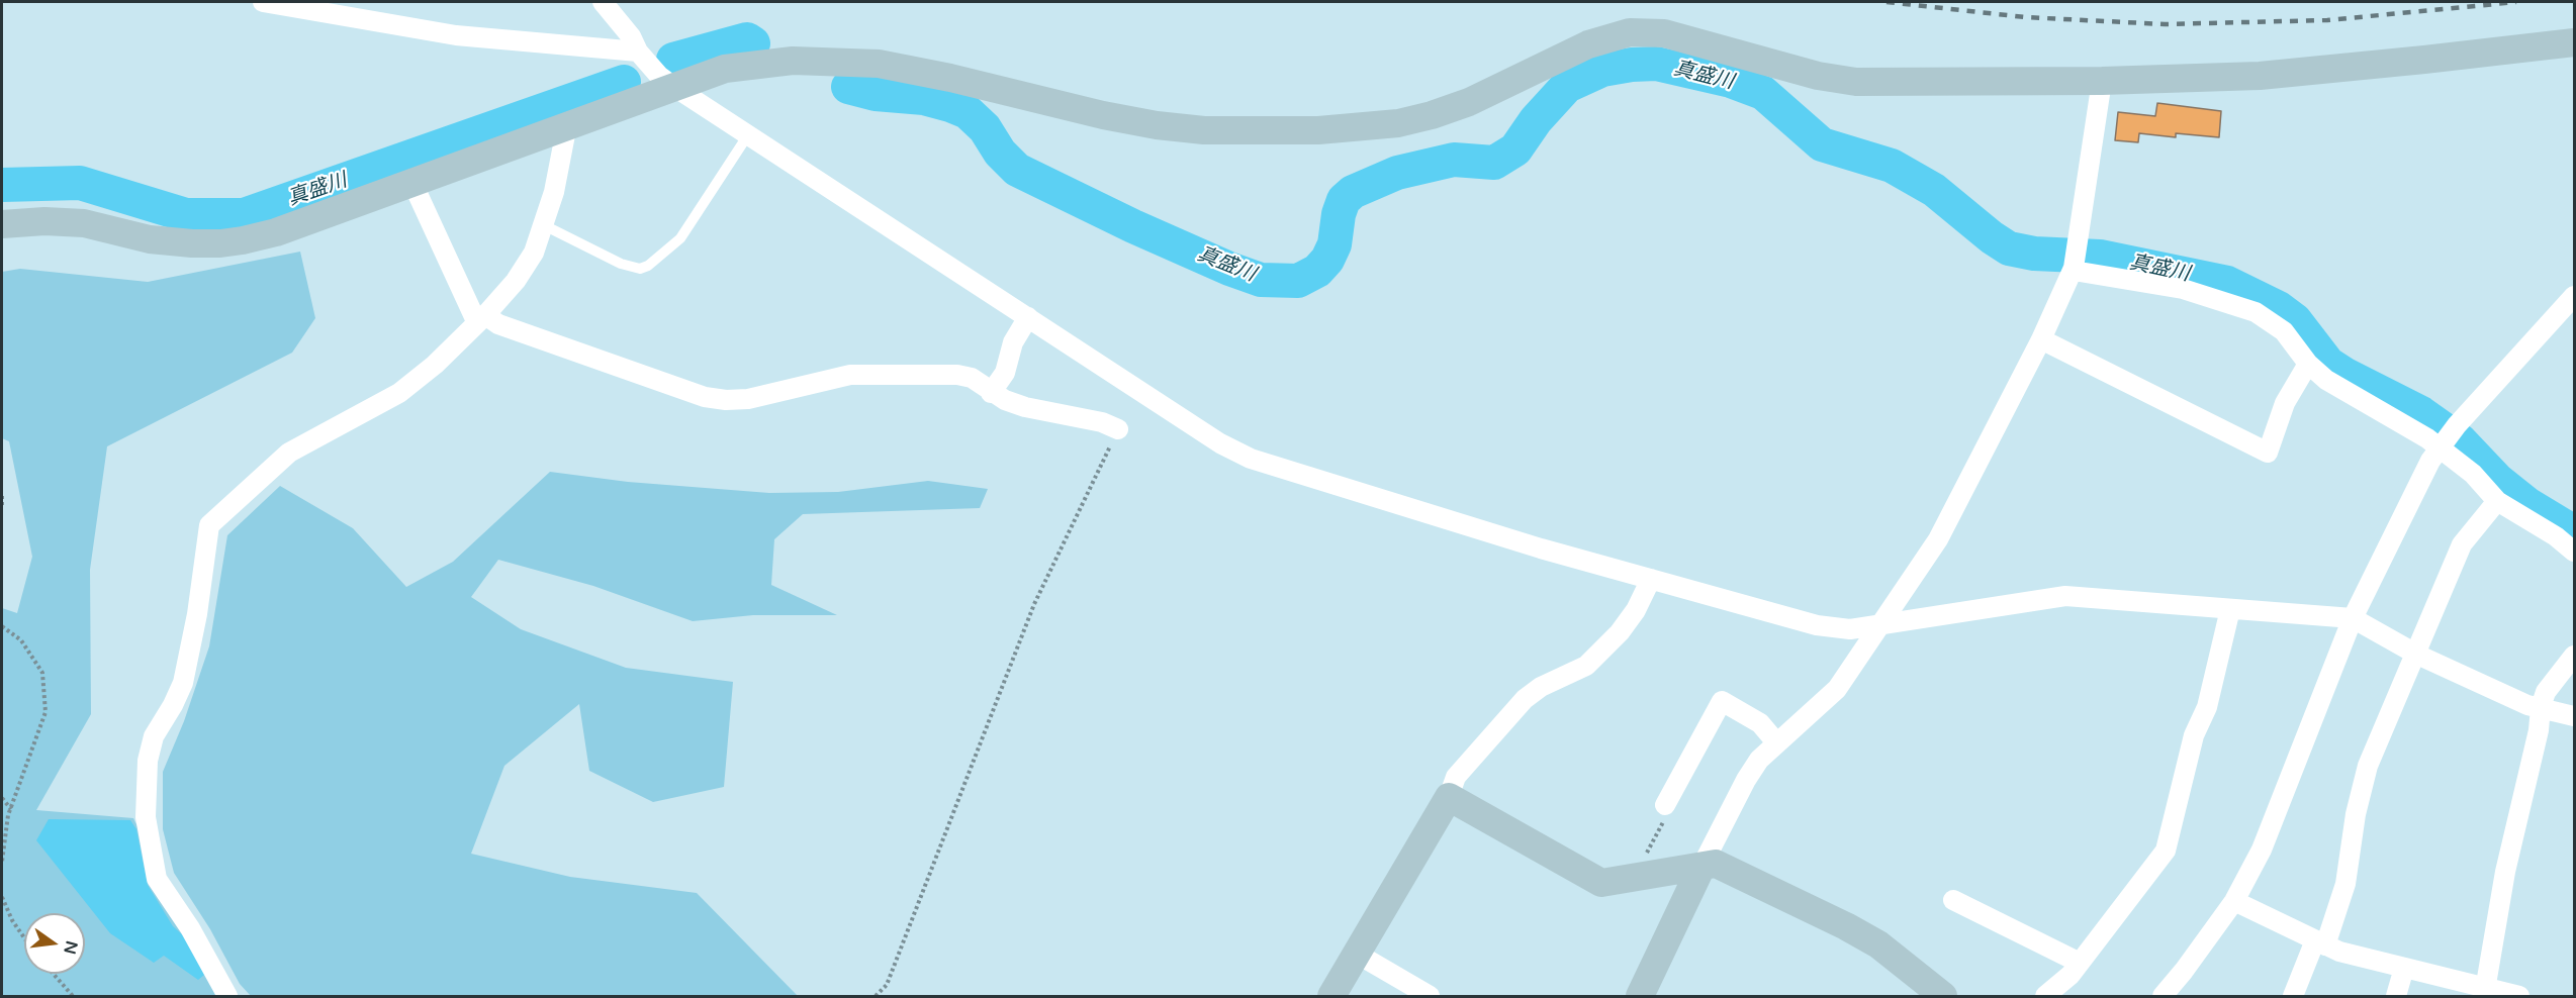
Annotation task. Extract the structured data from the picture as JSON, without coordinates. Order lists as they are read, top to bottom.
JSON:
{
  "water": ["真盛川"],
  "north": "right"
}
